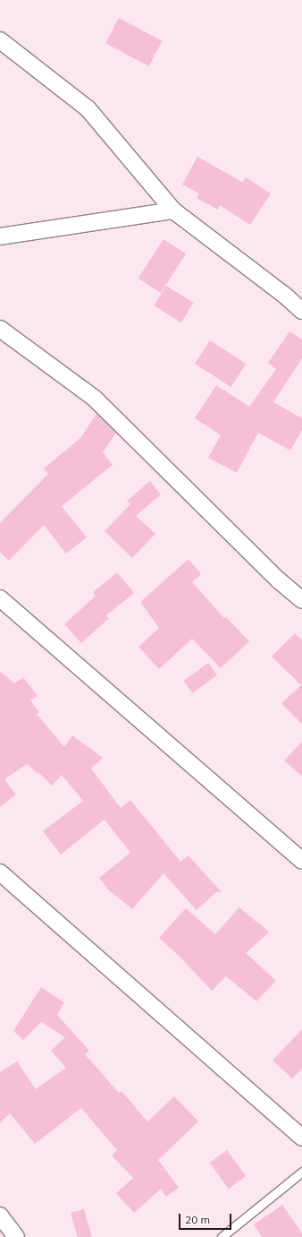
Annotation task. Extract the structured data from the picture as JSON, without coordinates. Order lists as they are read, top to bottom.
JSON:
{
  "scale_bar": "20 m"
}
